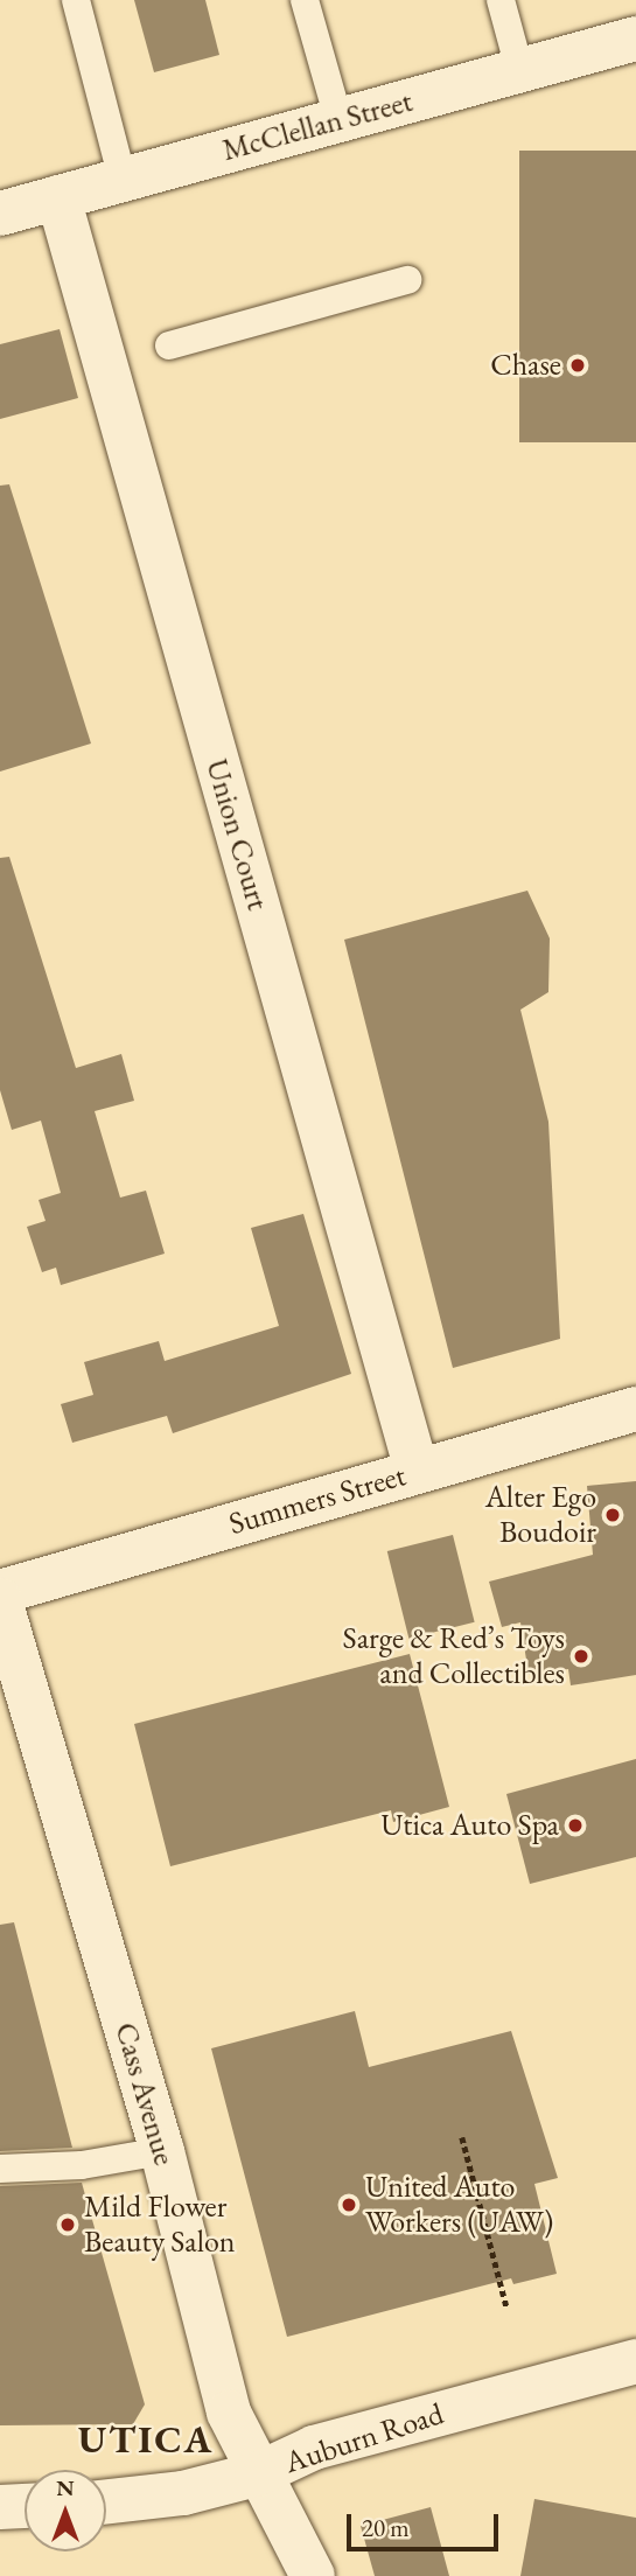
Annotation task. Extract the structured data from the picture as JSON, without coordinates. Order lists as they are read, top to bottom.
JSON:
{
  "streets": {
    "street": [
      "McClellan Street",
      "Union Court",
      "Summers Street",
      "Cass Avenue",
      "Auburn Road"
    ]
  },
  "crossings": [
    ["McClellan Street", "Union Court"],
    ["Union Court", "Summers Street"],
    ["Cass Avenue", "Auburn Road"]
  ],
  "districts": ["UTICA"],
  "places": [
    "Chase",
    "Alter Ego Boudoir",
    "Sarge & Red’s Toys and Collectibles",
    "Utica Auto Spa",
    "United Auto Workers (UAW)",
    "Mild Flower Beauty Salon"
  ],
  "scale_bar": "20 m",
  "north": "top"
}
